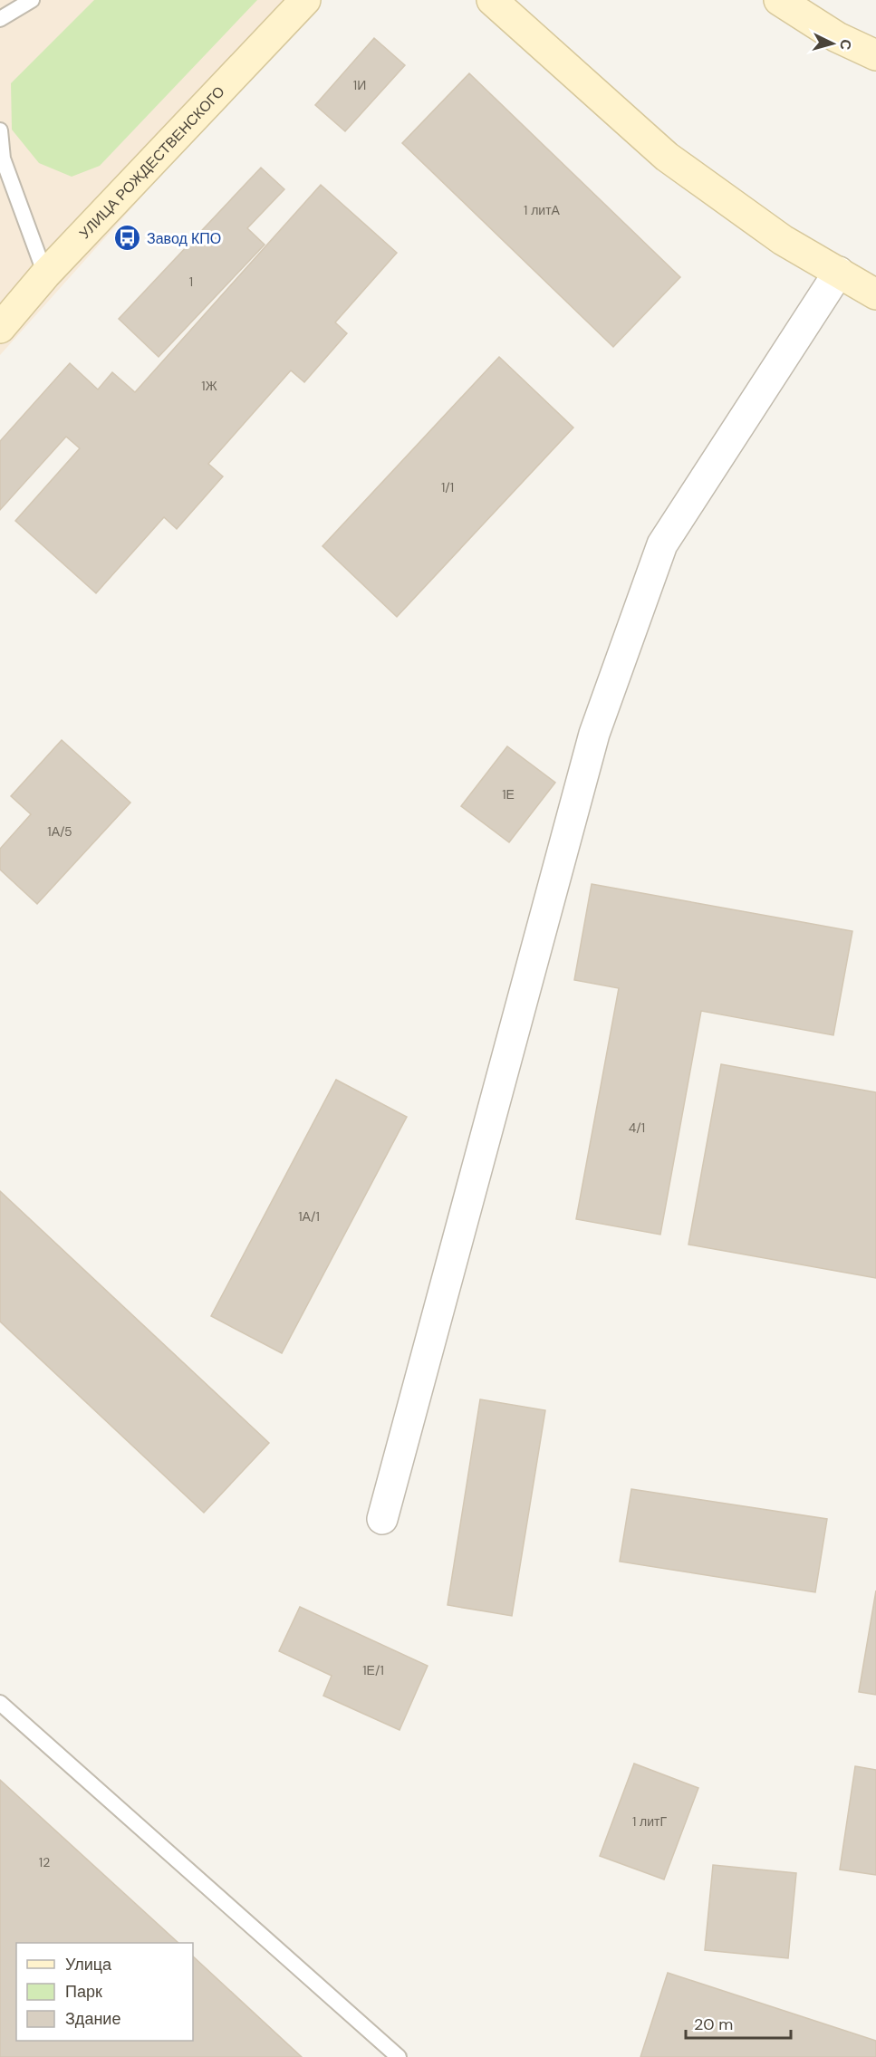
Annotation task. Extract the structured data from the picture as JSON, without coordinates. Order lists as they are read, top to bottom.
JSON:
{
  "streets": {
    "main road": ["УЛИЦА РОЖДЕСТВЕНСКОГО"]
  },
  "places": {
    "bus stop": ["Завод КПО"]
  },
  "house_numbers": [
    "1И",
    "1 литА",
    "1",
    "1Ж",
    "1/1",
    "1Е",
    "1А/5",
    "4/1",
    "1А/1",
    "1Е/1",
    "1 литГ",
    "12"
  ],
  "legend": ["Улица", "Парк", "Здание"],
  "scale_bar": "20 m",
  "north": "right"
}
